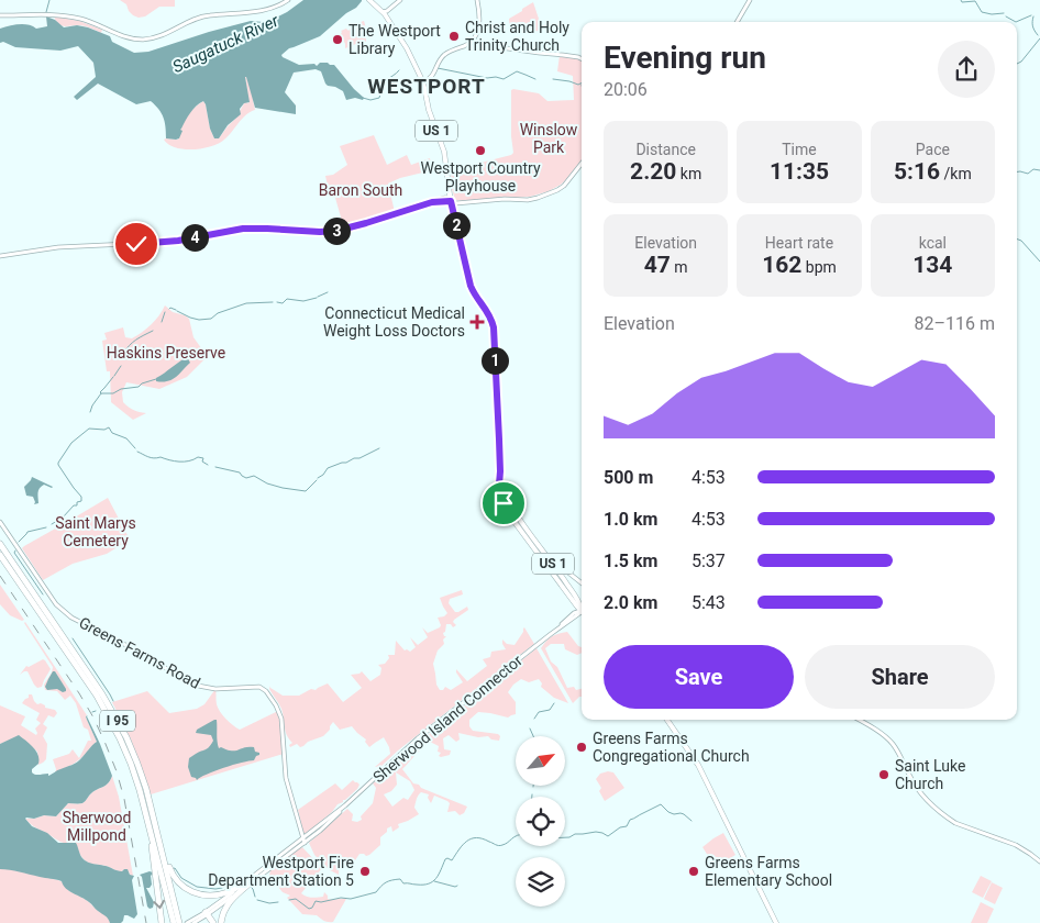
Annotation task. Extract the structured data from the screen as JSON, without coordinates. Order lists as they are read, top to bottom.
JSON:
{
  "streets": {
    "highway": ["I 95"],
    "main road": ["US 1", "Greens Farms Road", "Sherwood Island Connector"]
  },
  "crossings": [
    ["US 1", "Sherwood Island Connector"],
    ["Greens Farms Road", "Sherwood Island Connector"]
  ],
  "districts": ["WESTPORT"],
  "water": ["Saugatuck River"],
  "parks": [
    "Winslow Park",
    "Baron South",
    "Haskins Preserve",
    "Saint Marys Cemetery",
    "Sherwood Millpond"
  ],
  "places": {
    "other": [
      "Christ and Holy Trinity Church",
      "The Westport Library",
      "Westport Country Playhouse",
      "Greens Farms Congregational Church",
      "Saint Luke Church",
      "Westport Fire Department Station 5",
      "Greens Farms Elementary School"
    ],
    "health": ["Connecticut Medical Weight Loss Doctors"]
  },
  "north": "top right",
  "page": {
    "heading": ["Evening run", "20:06"],
    "stats": [
      ["Distance", "2.20 km"],
      ["Time", "11:35"],
      ["Pace", "5:16 /km"],
      ["Elevation", "47 m"],
      ["Heart rate", "162 bpm"],
      ["kcal", "134"]
    ],
    "pins": [
      "2",
      "3",
      "4",
      "1"
    ],
    "chart": ["Elevation", "82–116 m"],
    "list": [
      {
        "name": "500 m",
        "note": "4:53"
      },
      {
        "name": "1.0 km",
        "note": "4:53"
      },
      {
        "name": "1.5 km",
        "note": "5:37"
      },
      {
        "name": "2.0 km",
        "note": "5:43"
      }
    ],
    "buttons": ["Save", "Share"]
  }
}
